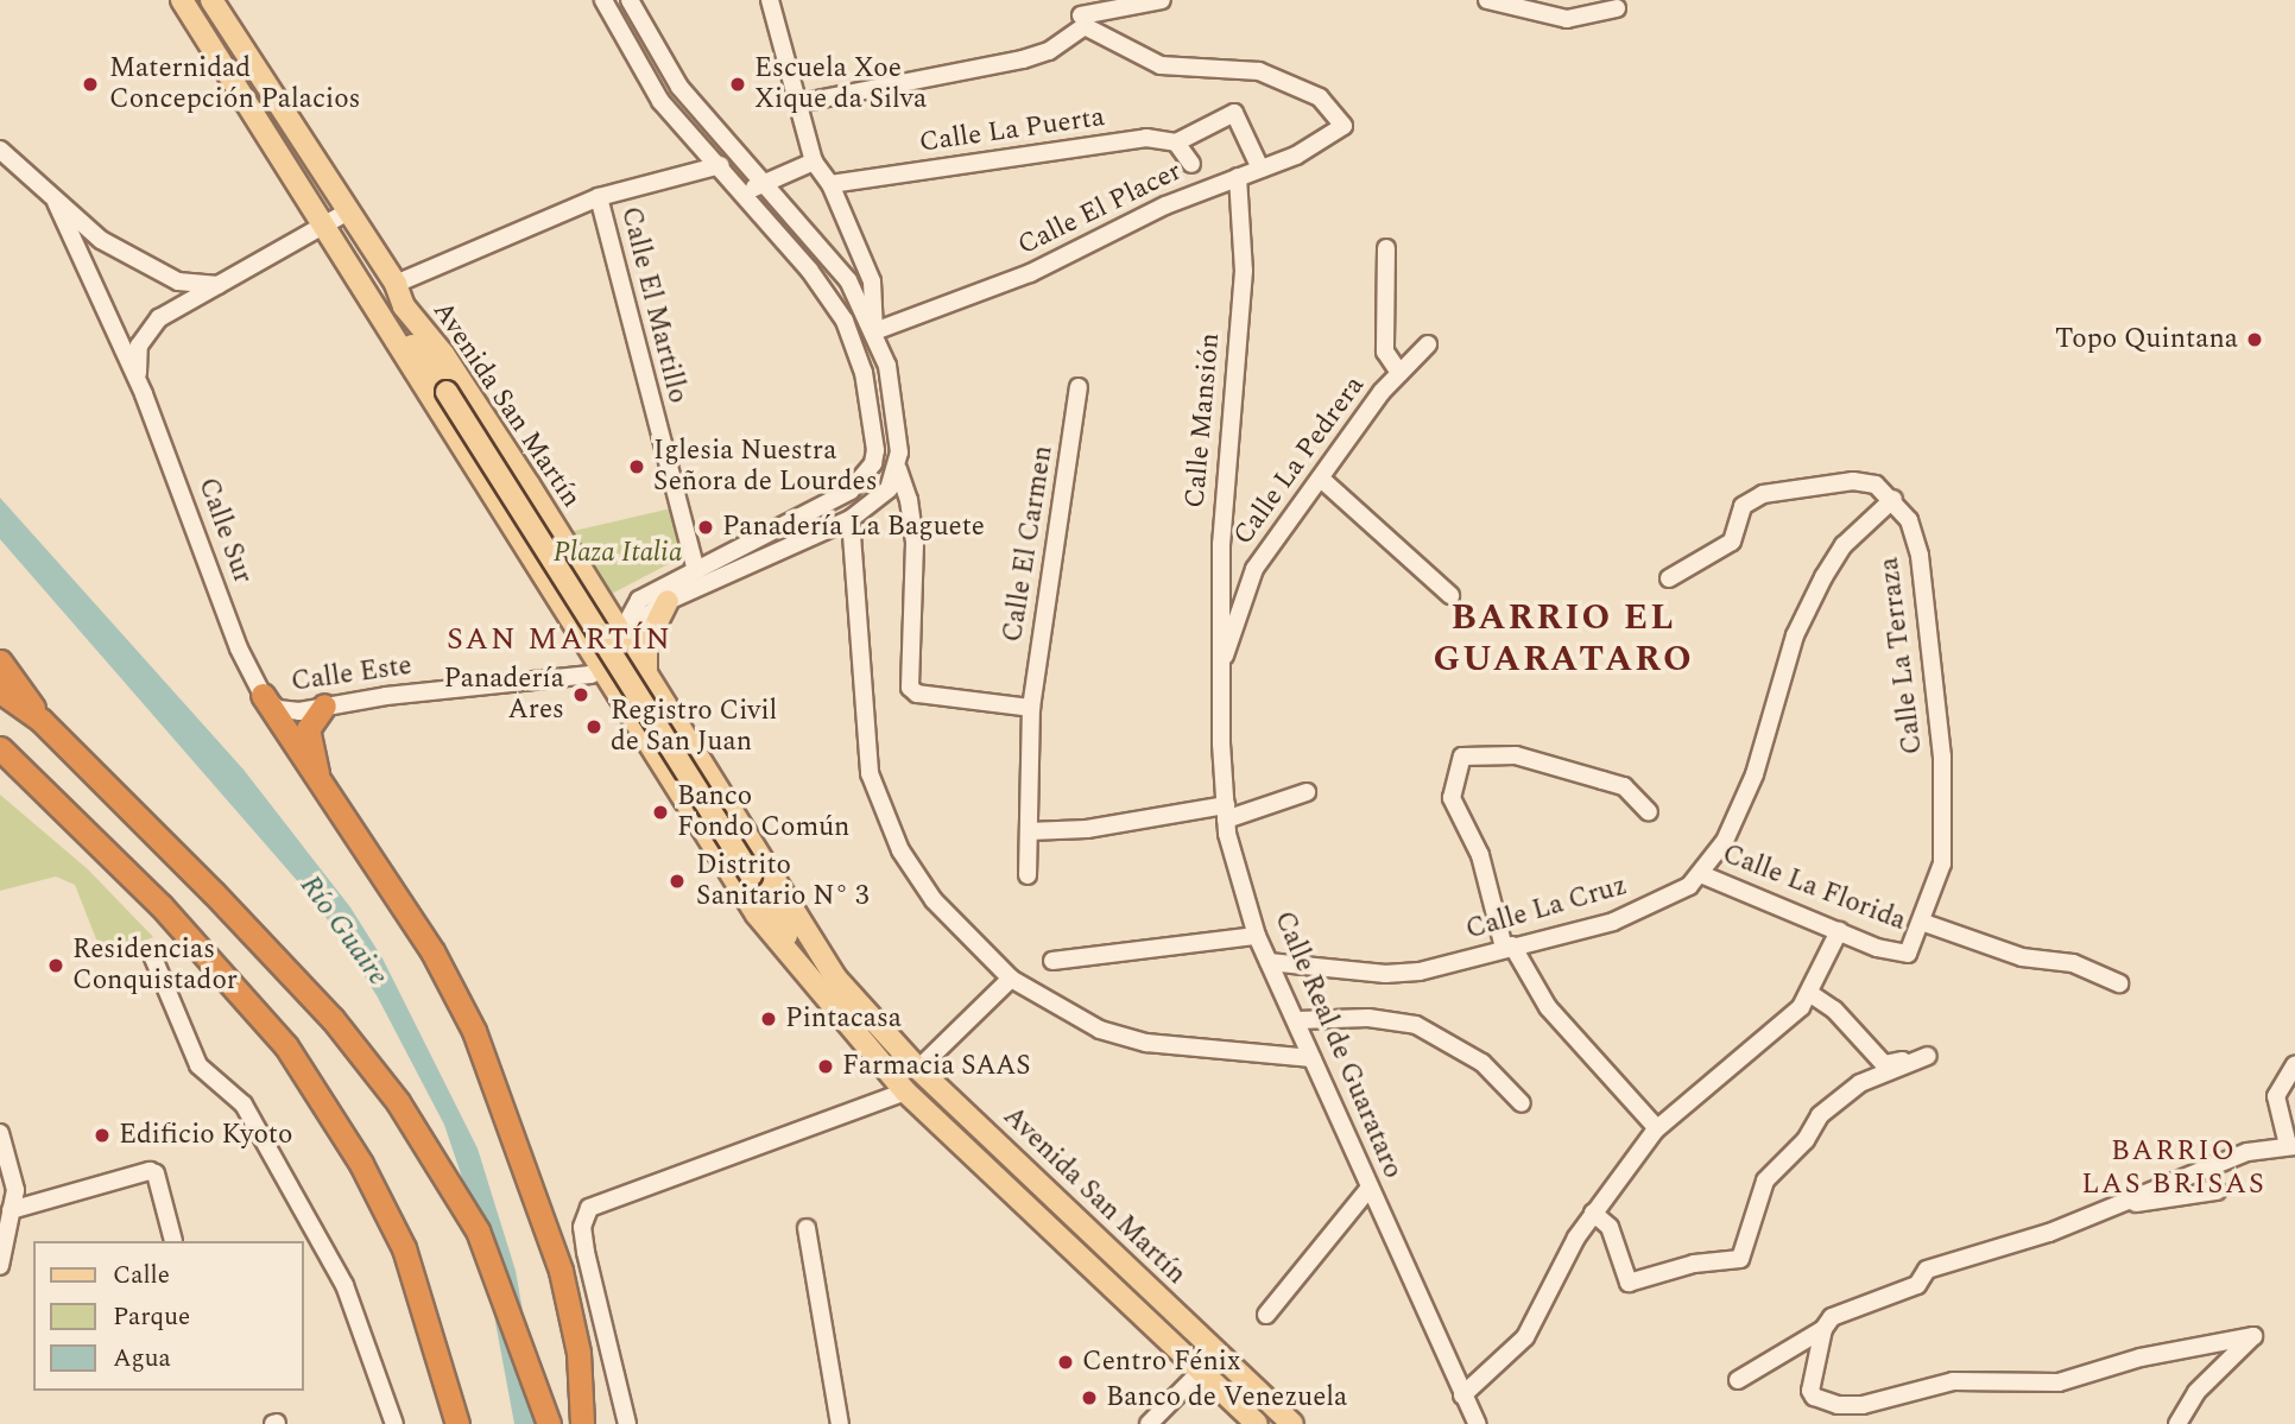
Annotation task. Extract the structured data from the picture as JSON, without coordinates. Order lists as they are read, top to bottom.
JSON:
{
  "streets": {
    "main road": ["Avenida San Martín"],
    "street": [
      "Calle La Puerta",
      "Calle El Placer",
      "Calle El Martillo",
      "Calle Mansión",
      "Calle La Pedrera",
      "Calle Sur",
      "Calle El Carmen",
      "Calle La Terraza",
      "Calle Este",
      "Calle La Florida",
      "Calle La Cruz",
      "Calle Real de Guarataro"
    ]
  },
  "crossings": [
    ["Calle El Placer", "Calle Mansión"],
    ["Avenida San Martín", "Calle Sur"],
    ["Avenida San Martín", "Calle Este"],
    ["Calle Mansión", "Calle La Pedrera"],
    ["Calle Mansión", "Calle Real de Guarataro"],
    ["Calle La Pedrera", "Calle Real de Guarataro"],
    ["Calle Sur", "Calle Este"],
    ["Calle La Terraza", "Calle La Florida"],
    ["Calle La Terraza", "Calle La Cruz"],
    ["Calle La Florida", "Calle La Cruz"],
    ["Calle La Cruz", "Calle Real de Guarataro"]
  ],
  "districts": ["BARRIO EL GUARATARO", "SAN MARTÍN", "BARRIO LAS BRISAS"],
  "water": ["Río Guaire"],
  "parks": ["Plaza Italia"],
  "places": [
    "Maternidad Concepción Palacios",
    "Escuela Xoe Xique da Silva",
    "Topo Quintana",
    "Iglesia Nuestra Señora de Lourdes",
    "Panadería La Baguete",
    "Panadería Ares",
    "Registro Civil de San Juan",
    "Banco Fondo Común",
    "Distrito Sanitario N° 3",
    "Residencias Conquistador",
    "Pintacasa",
    "Farmacia SAAS",
    "Edificio Kyoto",
    "Centro Fénix",
    "Banco de Venezuela"
  ],
  "legend": ["Calle", "Parque", "Agua"]
}
